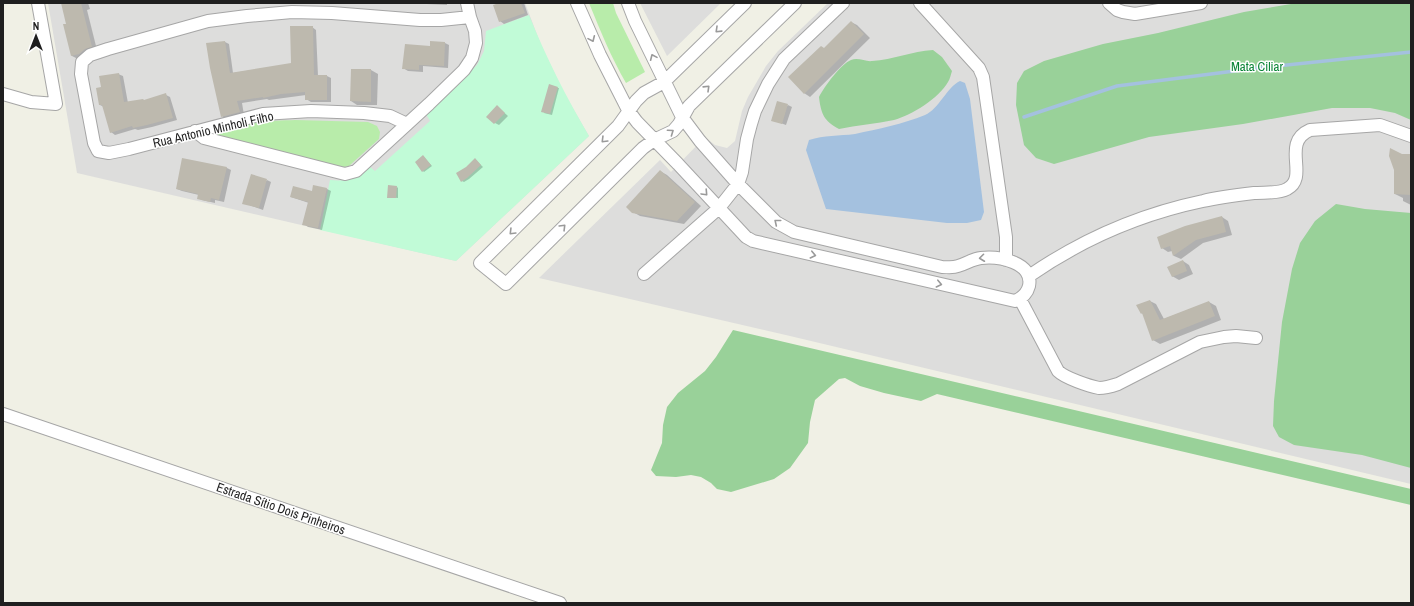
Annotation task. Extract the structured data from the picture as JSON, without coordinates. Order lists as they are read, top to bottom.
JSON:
{
  "streets": {
    "street": ["Rua Antonio Minholi Filho", "Estrada Sítio Dois Pinheiros"]
  },
  "parks": ["Mata Ciliar"],
  "north": "top"
}
